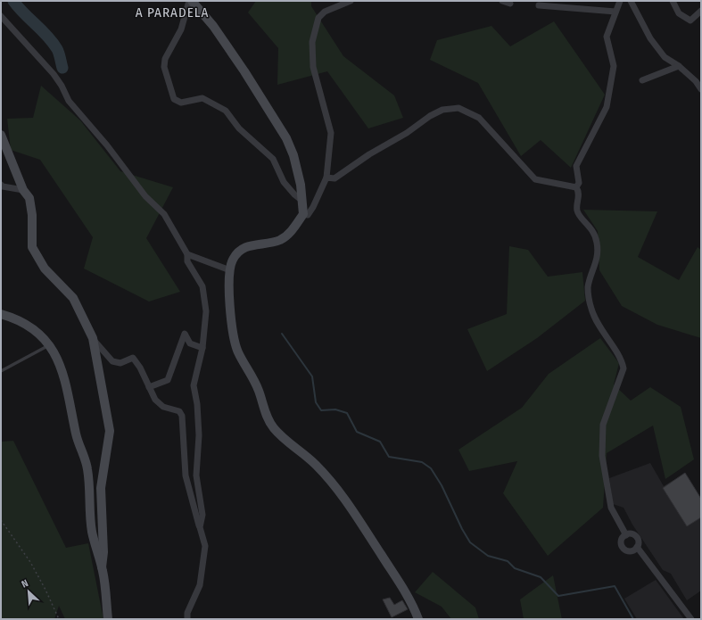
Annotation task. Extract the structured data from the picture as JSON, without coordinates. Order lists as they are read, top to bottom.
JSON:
{
  "districts": ["A PARADELA"],
  "north": "top left"
}
